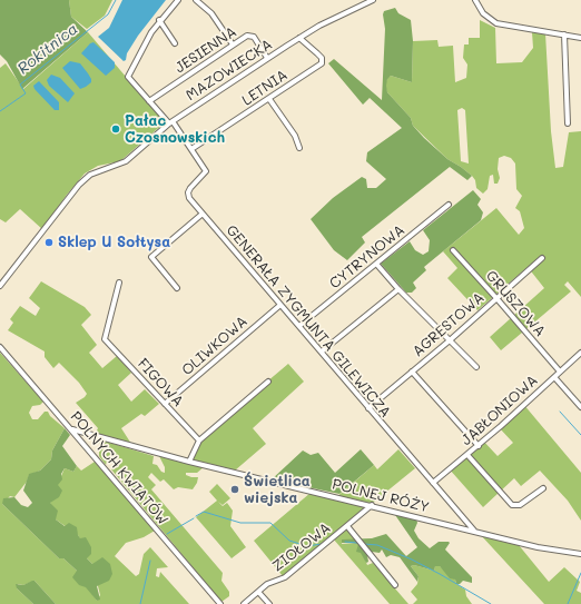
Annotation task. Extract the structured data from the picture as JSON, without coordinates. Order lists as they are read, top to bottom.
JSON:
{
  "streets": {
    "street": [
      "JESIENNA",
      "MAZOWIECKA",
      "LETNIA",
      "CYTRYNOWA",
      "GRUSZOWA",
      "GENERAŁA ZYGMUNTA GILEWICZA",
      "AGRESTOWA",
      "OLIWKOWA",
      "FIGOWA",
      "JABŁONIOWA",
      "POLNYCH KWIATÓW",
      "POLNEJ RÓŻY",
      "ZIOŁOWA"
    ]
  },
  "crossings": [
    ["JESIENNA", "MAZOWIECKA"],
    ["JESIENNA", "GENERAŁA ZYGMUNTA GILEWICZA"],
    ["MAZOWIECKA", "LETNIA"],
    ["MAZOWIECKA", "GENERAŁA ZYGMUNTA GILEWICZA"],
    ["LETNIA", "GENERAŁA ZYGMUNTA GILEWICZA"],
    ["CYTRYNOWA", "GENERAŁA ZYGMUNTA GILEWICZA"],
    ["GRUSZOWA", "AGRESTOWA"],
    ["GRUSZOWA", "JABŁONIOWA"],
    ["GENERAŁA ZYGMUNTA GILEWICZA", "AGRESTOWA"],
    ["GENERAŁA ZYGMUNTA GILEWICZA", "OLIWKOWA"],
    ["GENERAŁA ZYGMUNTA GILEWICZA", "JABŁONIOWA"],
    ["GENERAŁA ZYGMUNTA GILEWICZA", "POLNEJ RÓŻY"],
    ["OLIWKOWA", "FIGOWA"],
    ["POLNYCH KWIATÓW", "POLNEJ RÓŻY"],
    ["POLNEJ RÓŻY", "ZIOŁOWA"]
  ],
  "water": ["Rokitnica"],
  "places": ["Pałac Czosnowskich", "Sklep U Sołtysa", "Świetlica wiejska"]
}
